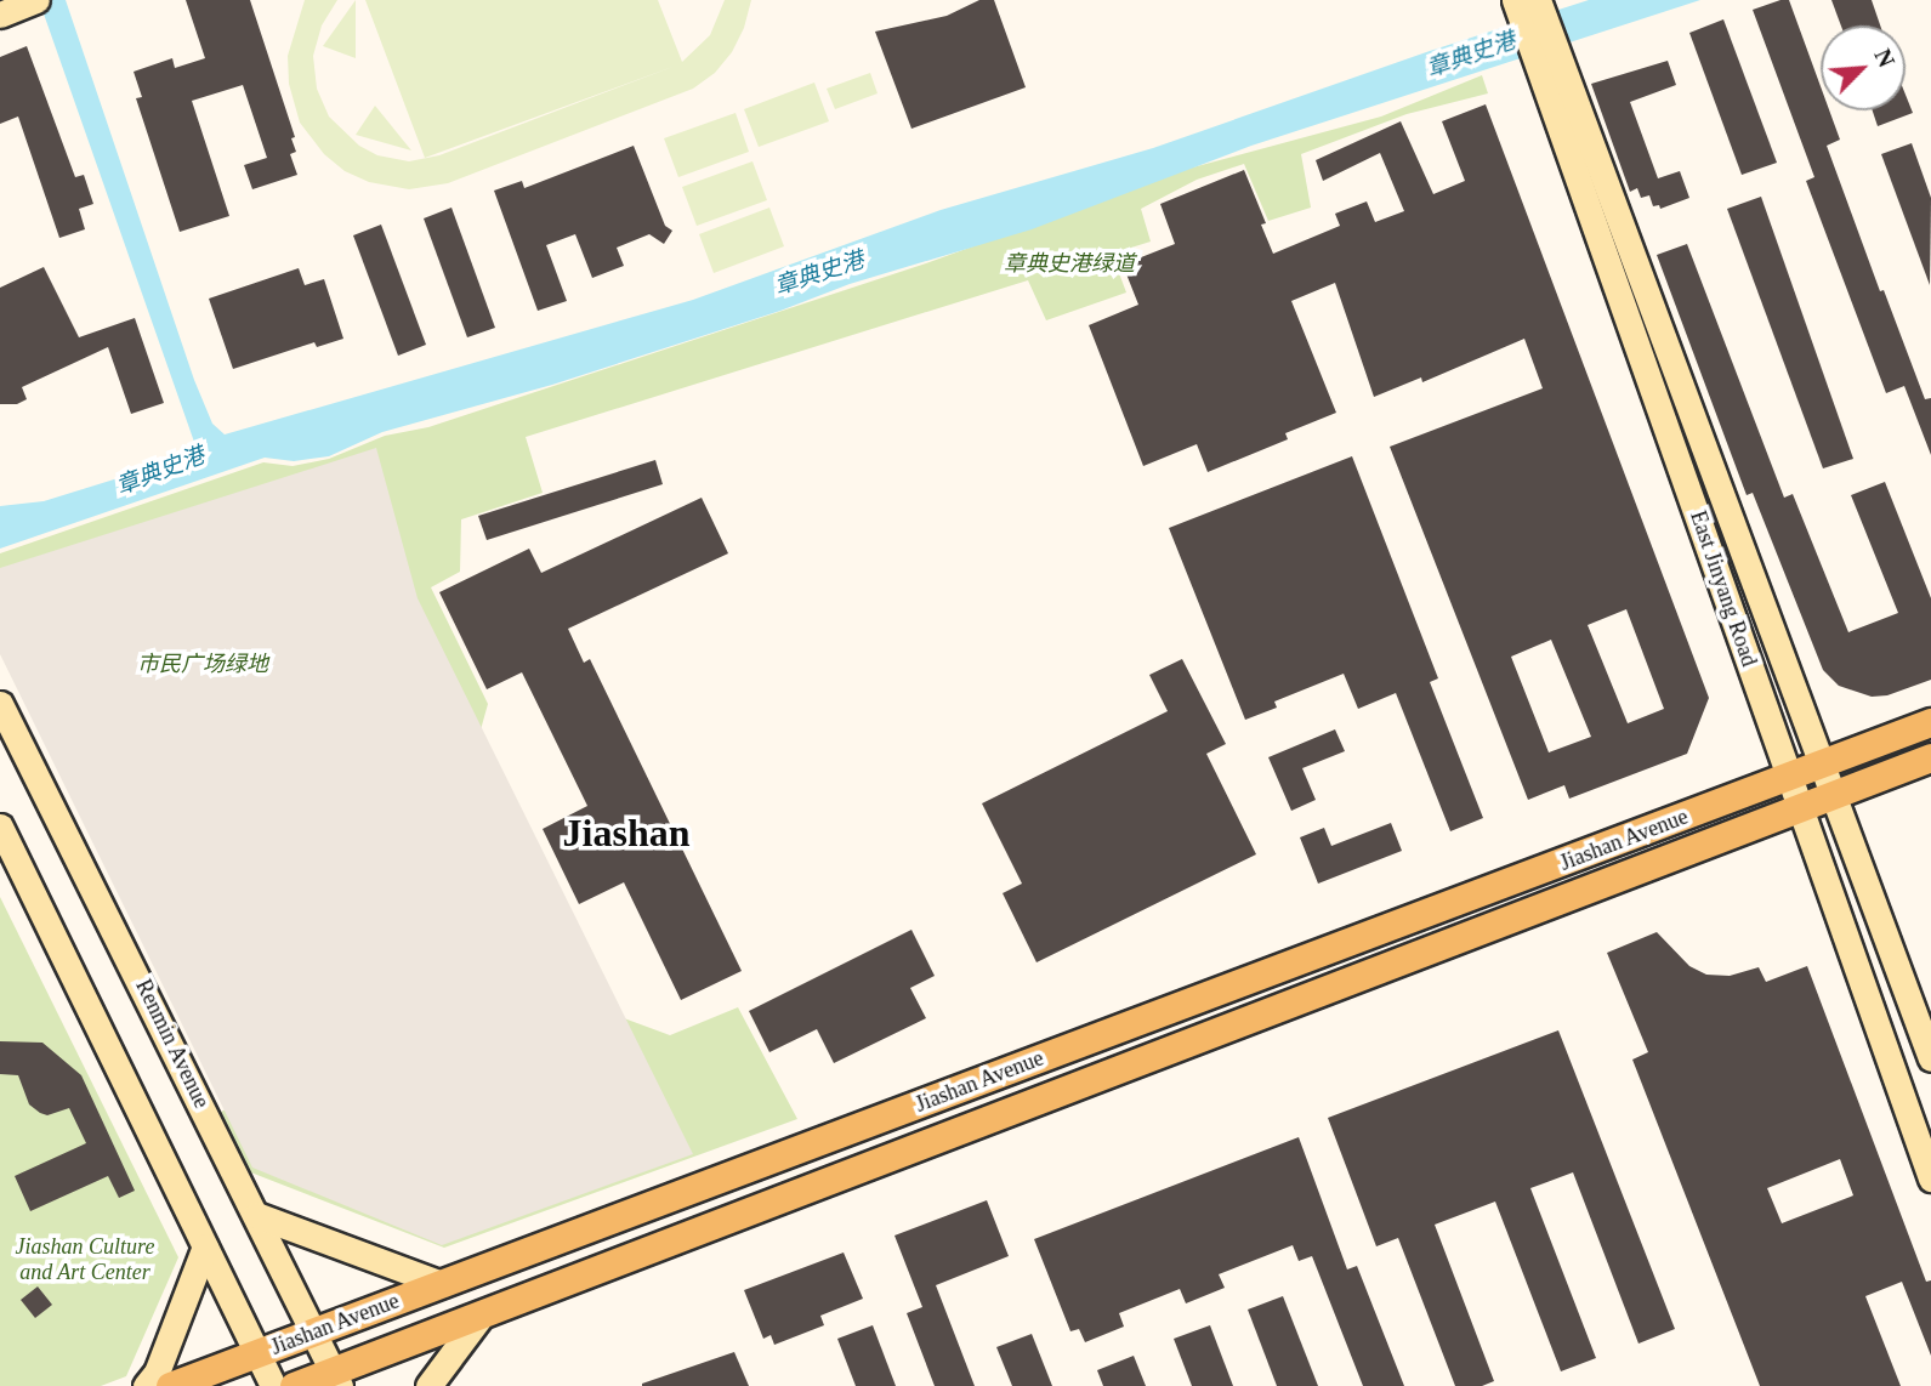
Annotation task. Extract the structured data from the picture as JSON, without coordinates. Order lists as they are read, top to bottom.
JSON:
{
  "streets": {
    "main road": ["East Jinyang Road", "Jiashan Avenue", "Renmin Avenue"]
  },
  "crossings": [
    ["East Jinyang Road", "Jiashan Avenue"],
    ["Jiashan Avenue", "Renmin Avenue"]
  ],
  "districts": ["Jiashan"],
  "water": ["章典史港"],
  "parks": ["章典史港绿道", "市民广场绿地", "Jiashan Culture and Art Center"],
  "north": "top right"
}
